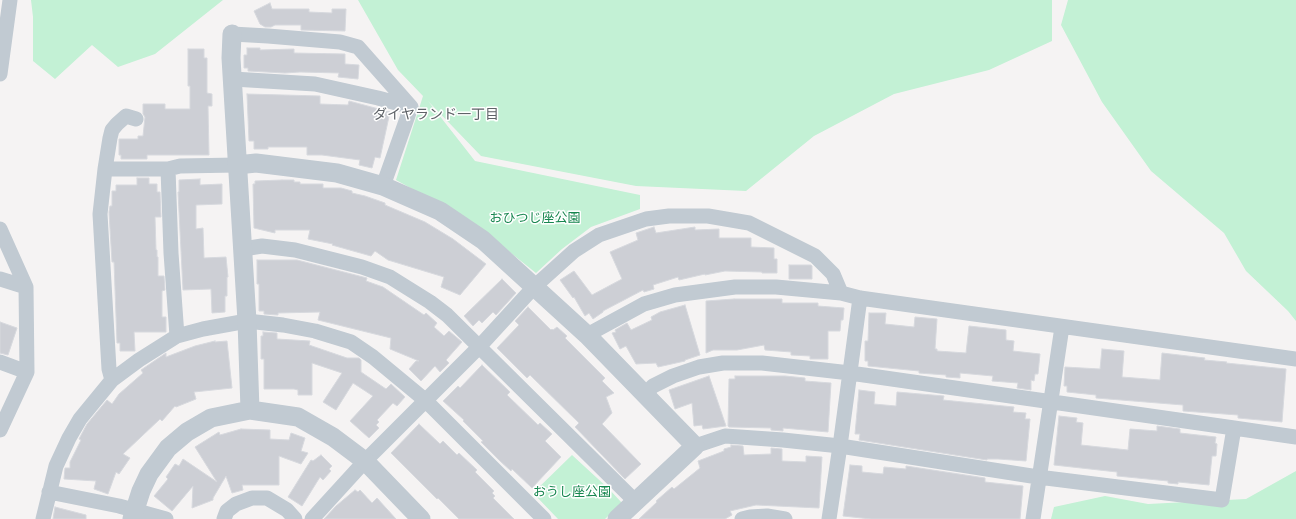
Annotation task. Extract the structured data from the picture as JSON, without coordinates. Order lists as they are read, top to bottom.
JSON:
{
  "districts": ["ダイヤランド一丁目"],
  "parks": ["おひつじ座公園", "おうし座公園"]
}
